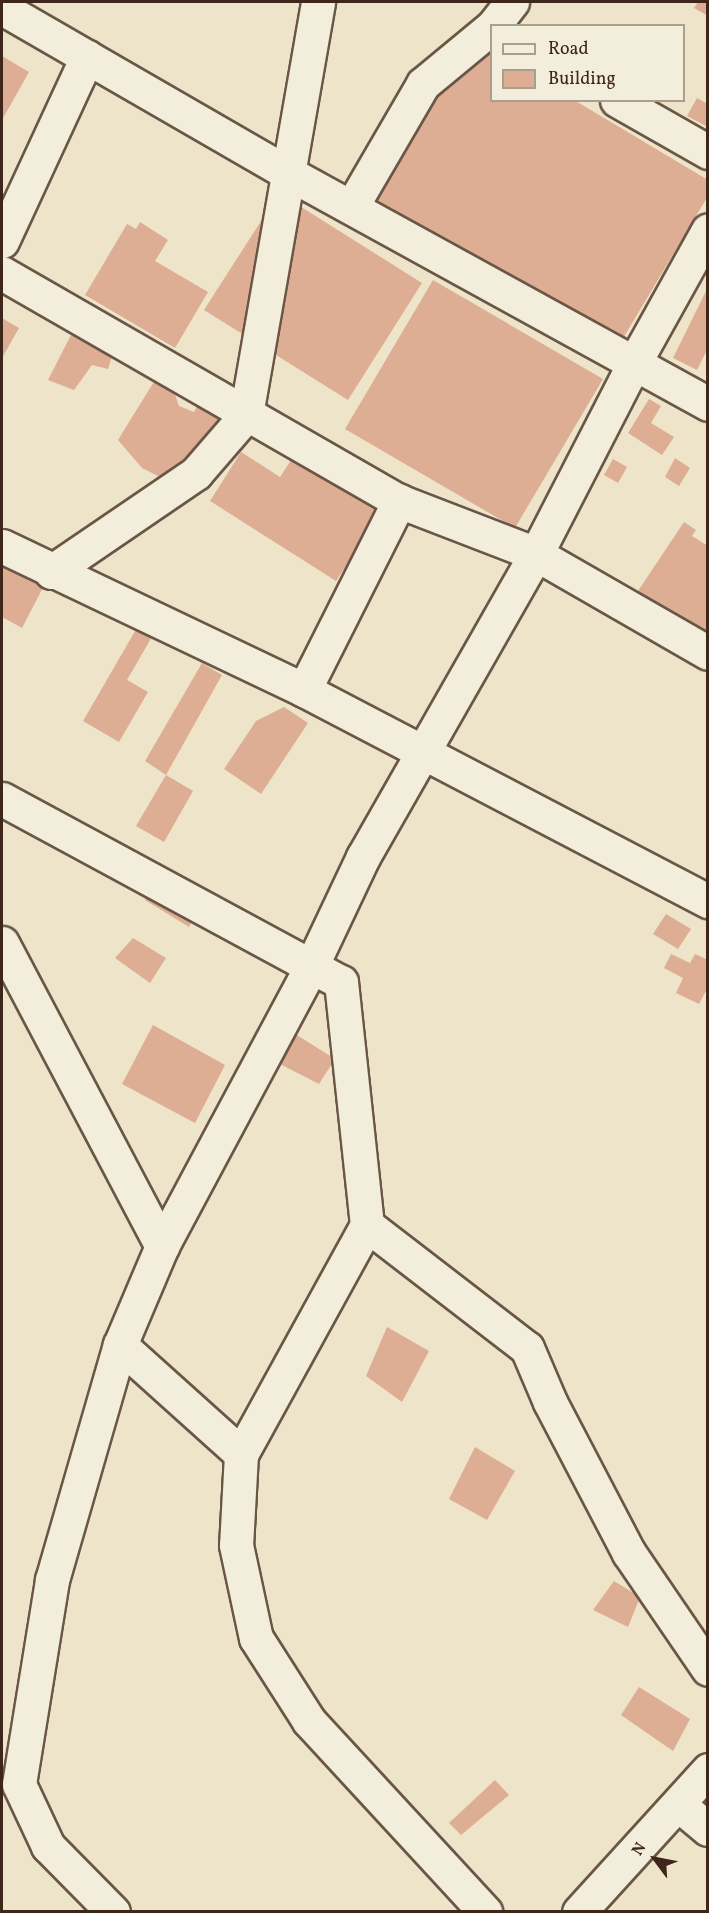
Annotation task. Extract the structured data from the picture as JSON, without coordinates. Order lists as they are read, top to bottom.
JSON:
{
  "legend": ["Road", "Building"],
  "north": "top left"
}
